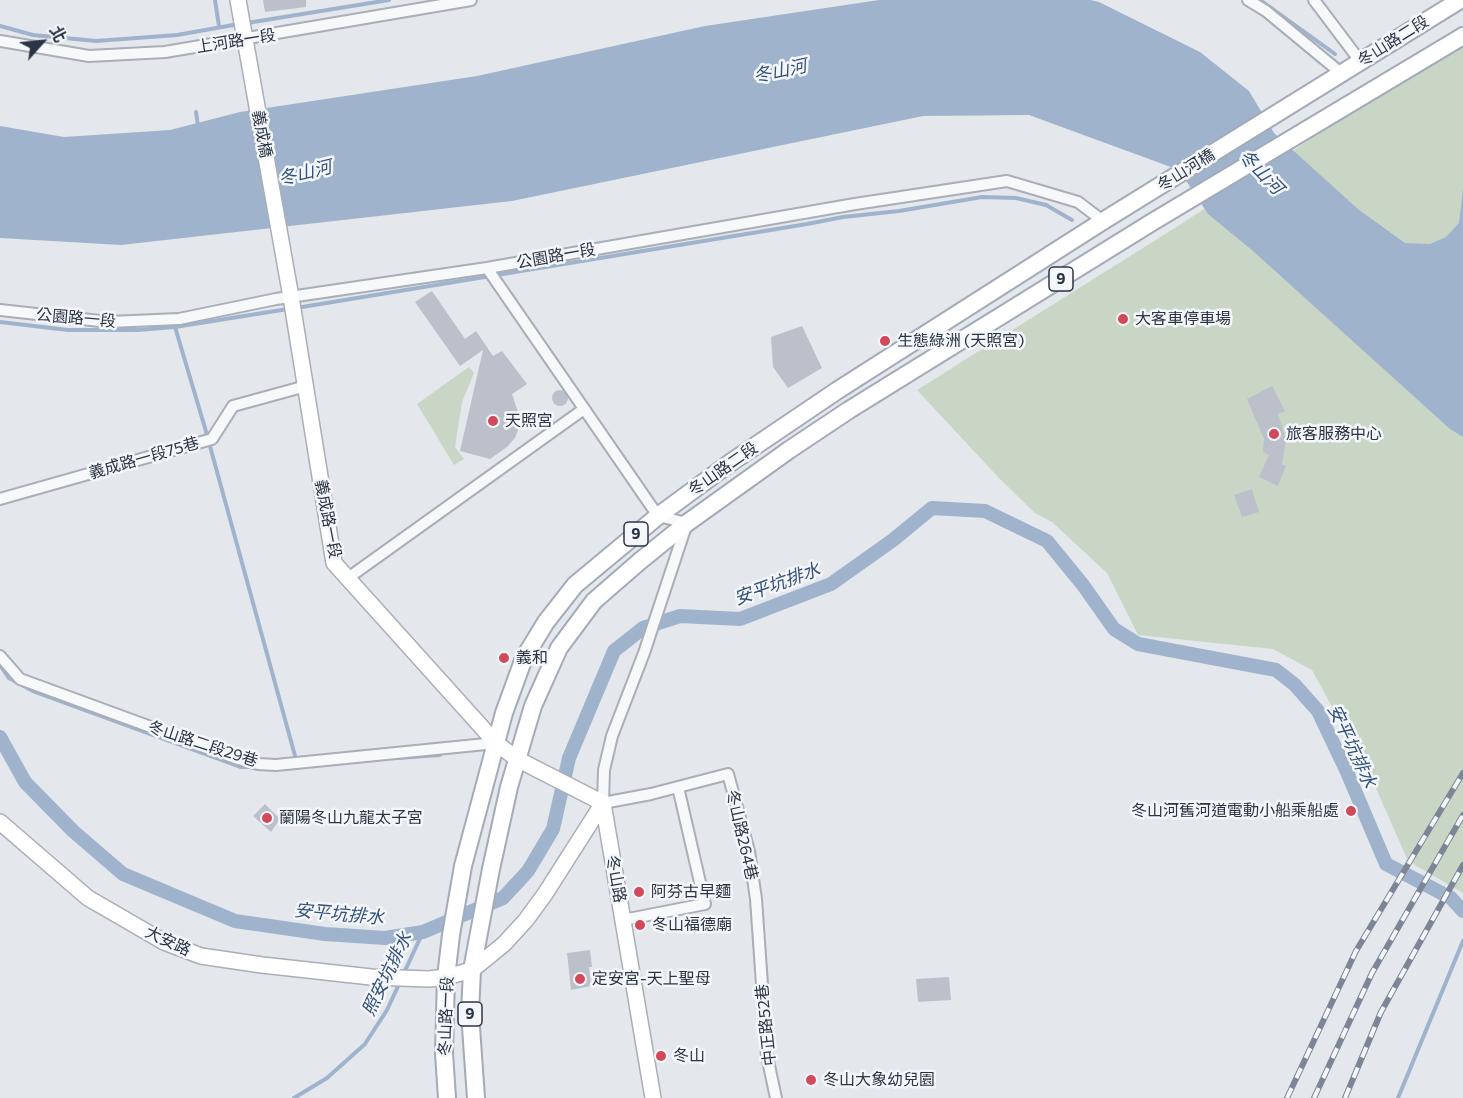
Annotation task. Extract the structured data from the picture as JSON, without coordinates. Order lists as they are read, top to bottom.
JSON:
{
  "streets": {
    "main road": [
      "冬山路二段",
      "冬山河橋",
      "9",
      "冬山路一段"
    ],
    "street": [
      "上河路一段",
      "義成橋",
      "公園路一段",
      "義成路一段75巷",
      "義成路一段",
      "冬山路二段29巷",
      "冬山路264巷",
      "冬山路",
      "大安路",
      "中正路52巷"
    ]
  },
  "crossings": [
    ["上河路一段", "義成橋"],
    ["冬山路二段", "冬山河橋"],
    ["冬山路二段", "公園路一段"],
    ["冬山路二段", "義成路一段"],
    ["冬山路二段", "冬山路二段29巷"],
    ["冬山路二段", "冬山路"],
    ["冬山路二段", "冬山路一段"],
    ["義成橋", "義成路一段"],
    ["公園路一段", "義成路一段"],
    ["義成路一段75巷", "義成路一段"],
    ["義成路一段", "冬山路二段29巷"],
    ["冬山路264巷", "冬山路"],
    ["冬山路264巷", "中正路52巷"],
    ["大安路", "冬山路一段"]
  ],
  "water": ["冬山河", "安平坑排水", "照安坑排水"],
  "places": [
    "大客車停車場",
    "生態綠洲 (天照宮)",
    "天照宮",
    "旅客服務中心",
    "義和",
    "冬山河舊河道電動小船乘船處",
    "蘭陽冬山九龍太子宮",
    "阿芬古早麵",
    "冬山福德廟",
    "定安宮-天上聖母",
    "冬山",
    "冬山大象幼兒園"
  ],
  "north": "top right"
}
